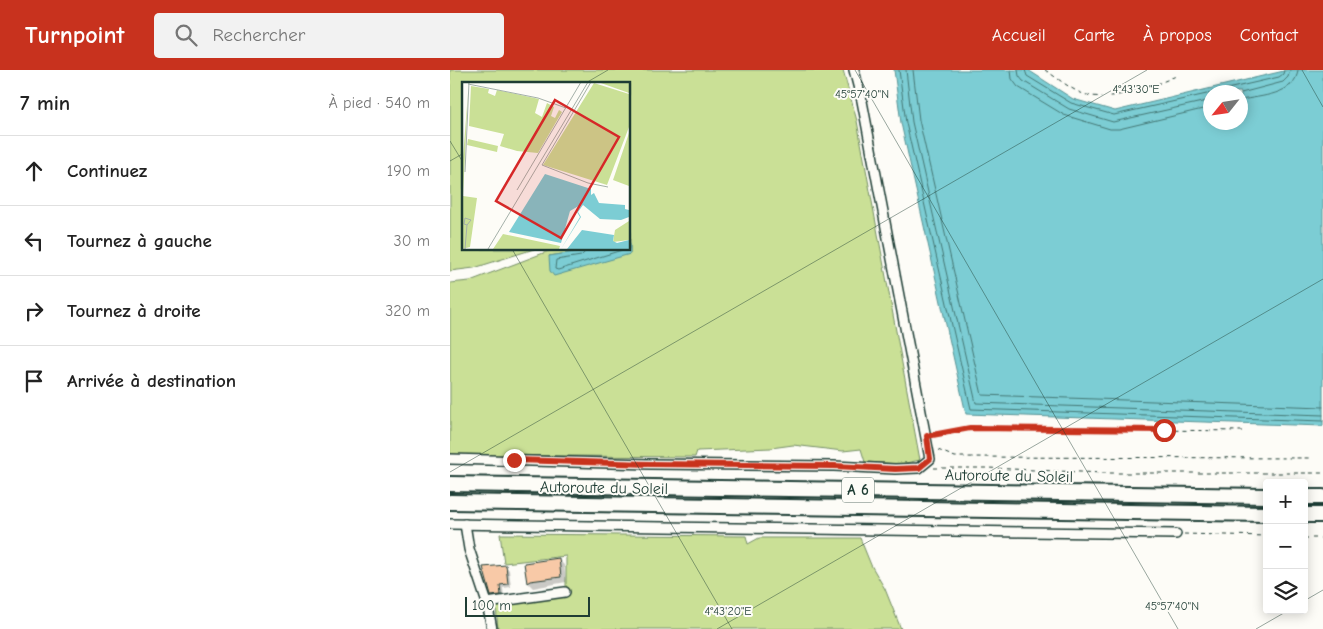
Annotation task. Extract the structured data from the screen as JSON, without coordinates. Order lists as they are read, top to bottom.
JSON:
{
  "streets": {
    "highway": ["Autoroute du Soleil", "A 6"]
  },
  "scale_bar": "100 m",
  "north": "bottom left",
  "page": {
    "header": "Turnpoint",
    "search": "Rechercher",
    "nav": [
      "Accueil",
      "Carte",
      "À propos",
      "Contact"
    ],
    "heading": ["7 min", "À pied · 540 m"],
    "list": [
      ["Continuez", "190 m"],
      ["Tournez à gauche", "30 m"],
      ["Tournez à droite", "320 m"],
      "Arrivée à destination"
    ],
    "map_buttons": ["+", "−"],
    "scale": "100 m"
  },
  "coordinates": ["4°43'30\"E", "45°57'40\"N", "4°43'20\"E"]
}
